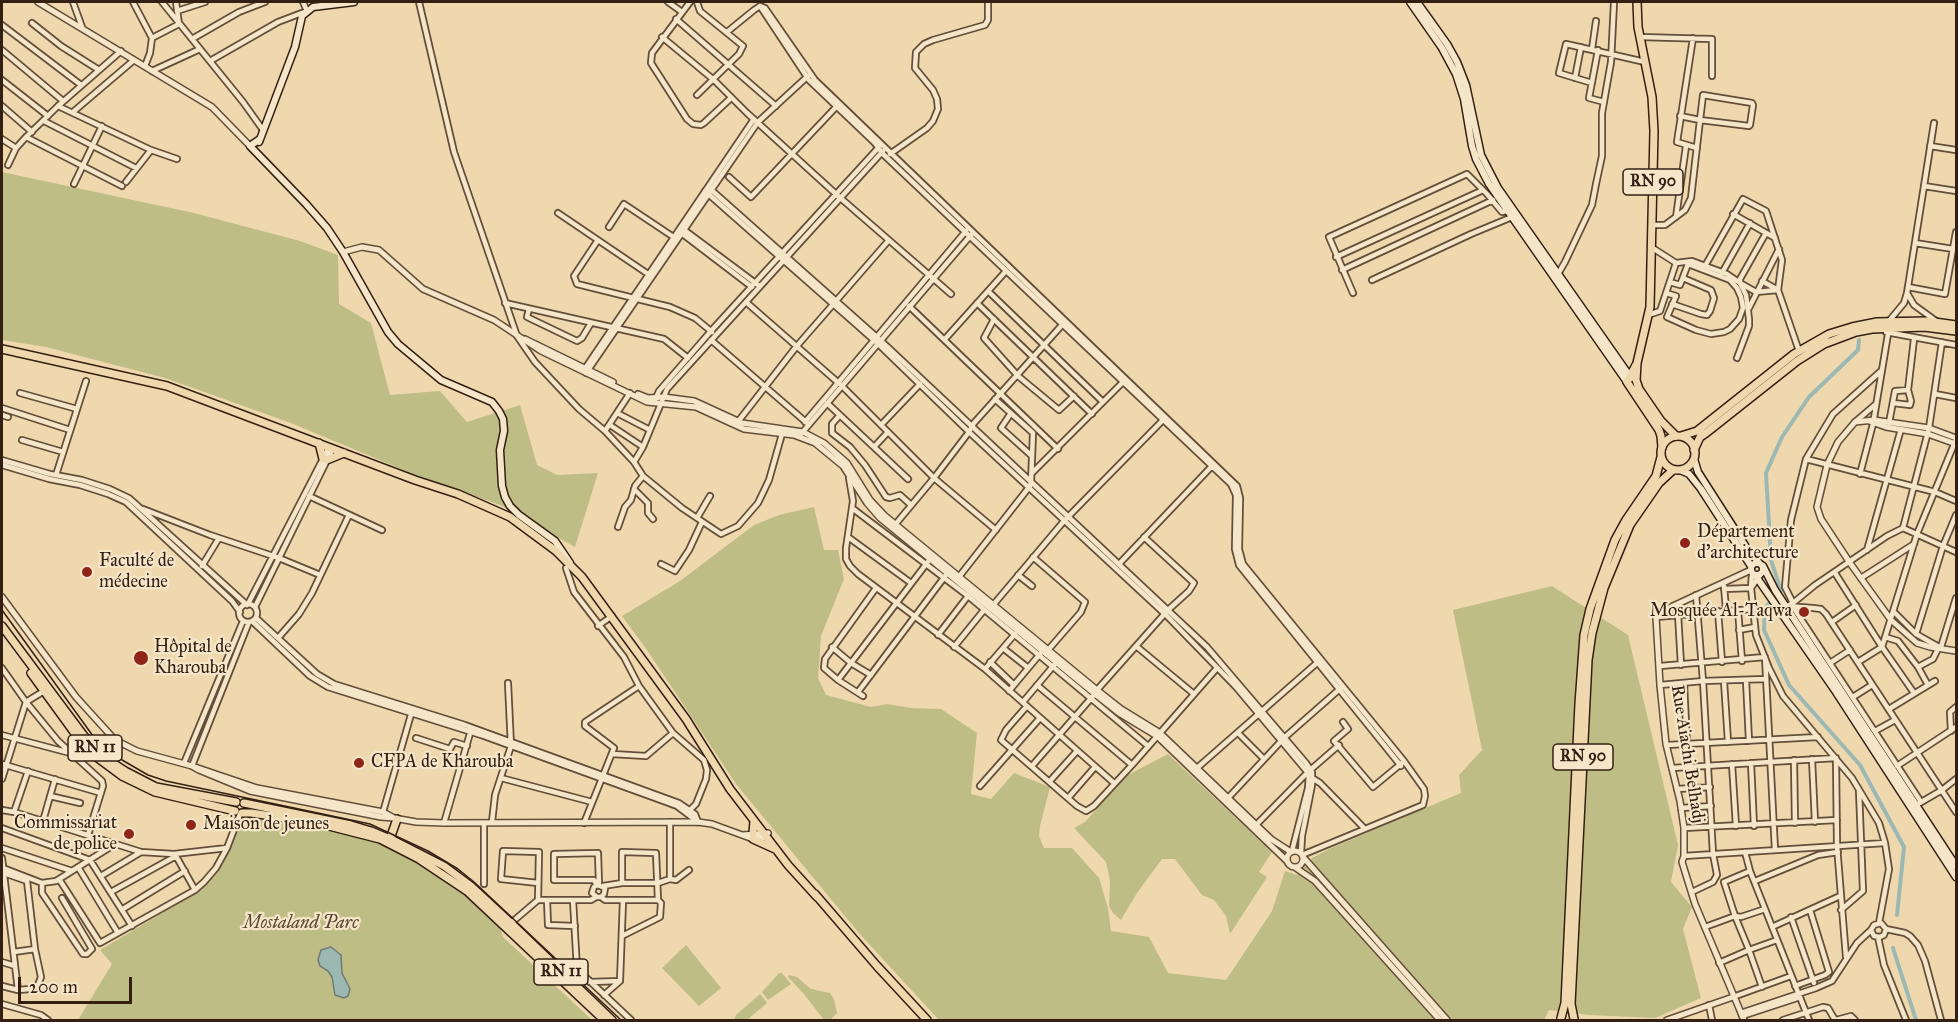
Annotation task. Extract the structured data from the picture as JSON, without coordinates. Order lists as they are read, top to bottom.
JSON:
{
  "streets": {
    "main road": ["RN 90", "RN 11"],
    "street": ["Rue Aiachi Belhadj"]
  },
  "parks": ["Mostaland Parc"],
  "places": [
    "Département d'architecture",
    "Faculté de médecine",
    "Mosquée Al-Taqwa",
    "Hôpital de Kharouba",
    "CFPA de Kharouba",
    "Maison de jeunes",
    "Commissariat de police"
  ],
  "scale_bar": "200 m"
}
